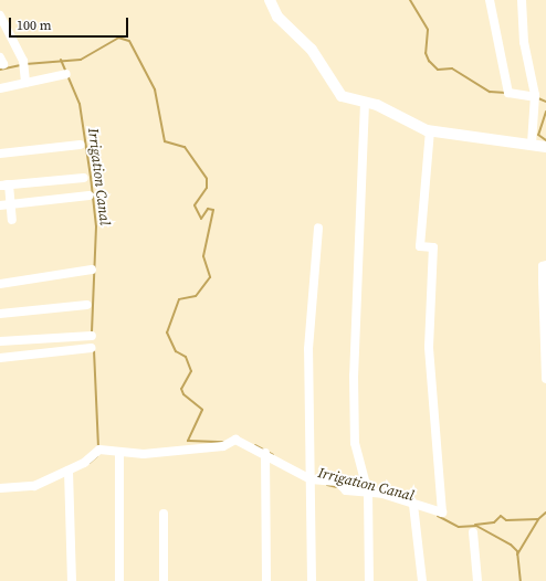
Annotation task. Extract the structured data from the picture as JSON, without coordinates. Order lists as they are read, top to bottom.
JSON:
{
  "water": ["Irrigation Canal"],
  "scale_bar": "100 m"
}
